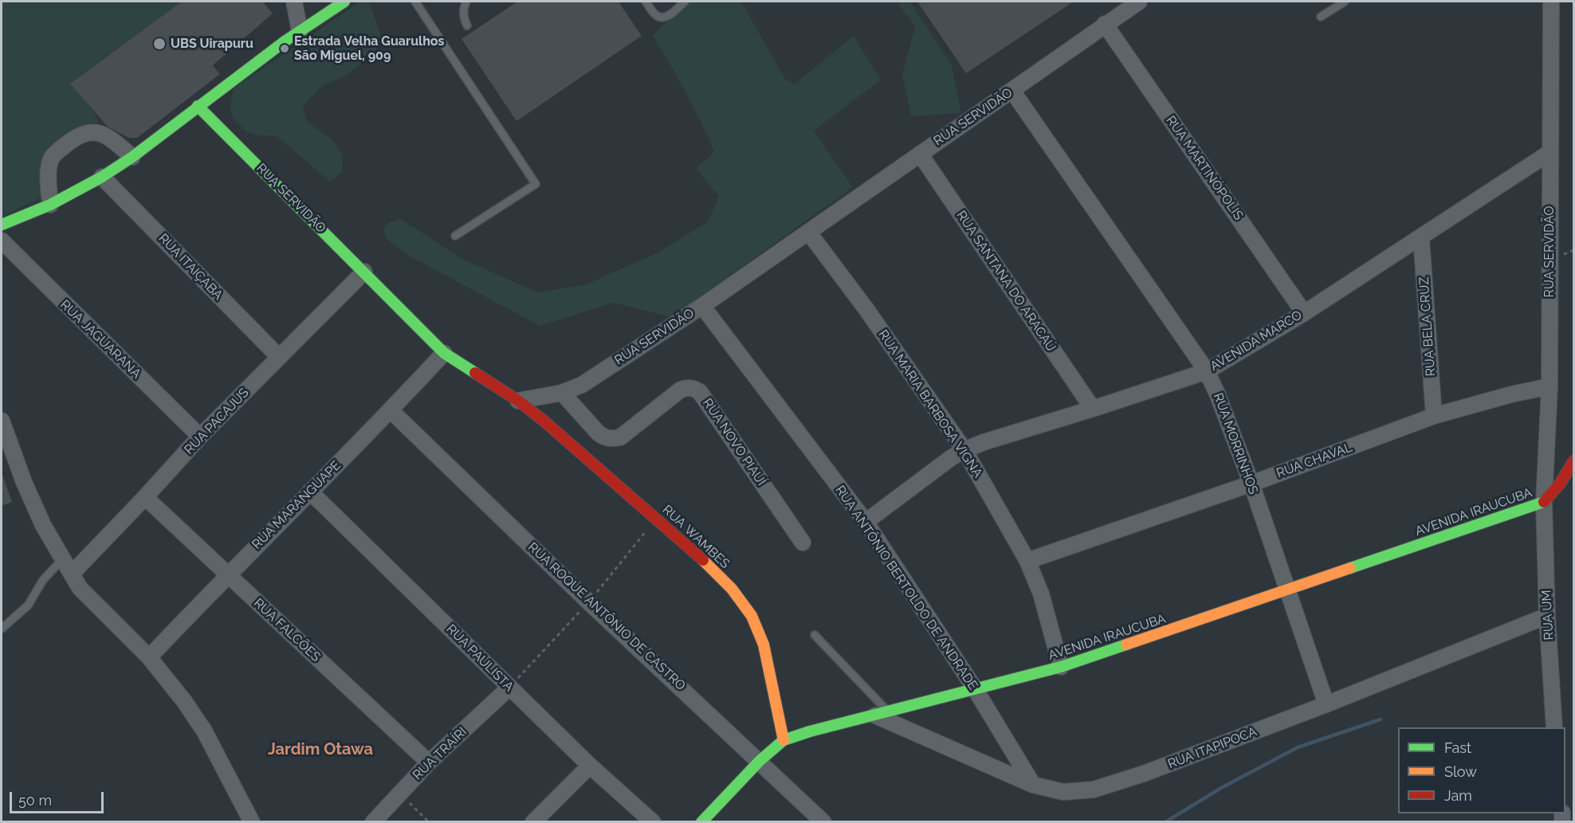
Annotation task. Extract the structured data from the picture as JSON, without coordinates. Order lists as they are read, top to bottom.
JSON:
{
  "streets": {
    "main road": ["RUA SERVIDÃO", "AVENIDA IRAUCUBA", "RUA WAMBES"],
    "street": [
      "RUA MARTINÓPOLIS",
      "RUA ITAIÇABA",
      "RUA SANTANA DO ARACAÚ",
      "RUA BELA CRUZ",
      "RUA JAGUARANA",
      "AVENIDA MARCO",
      "RUA MARIA BARBOSA VIGNA",
      "RUA PACAJUS",
      "RUA NOVO PIAUÍ",
      "RUA MORRINHOS",
      "RUA CHAVAL",
      "RUA MARANGUAPE",
      "RUA ANTÔNIO BERTOLDO DE ANDRADE",
      "RUA UM",
      "RUA ROQUE ANTÔNIO DE CASTRO",
      "RUA FALCÕES",
      "RUA PAULISTA",
      "RUA ITAPIPOCA",
      "RUA TRAÍRI"
    ]
  },
  "crossings": [
    ["RUA SERVIDÃO", "RUA MARTINÓPOLIS"],
    ["RUA SERVIDÃO", "RUA SANTANA DO ARACAÚ"],
    ["RUA SERVIDÃO", "AVENIDA MARCO"],
    ["RUA SERVIDÃO", "RUA MARIA BARBOSA VIGNA"],
    ["RUA SERVIDÃO", "RUA PACAJUS"],
    ["RUA SERVIDÃO", "RUA NOVO PIAUÍ"],
    ["RUA SERVIDÃO", "RUA MORRINHOS"],
    ["RUA SERVIDÃO", "RUA CHAVAL"],
    ["RUA SERVIDÃO", "RUA MARANGUAPE"],
    ["RUA SERVIDÃO", "AVENIDA IRAUCUBA"],
    ["RUA SERVIDÃO", "RUA WAMBES"],
    ["RUA SERVIDÃO", "RUA ANTÔNIO BERTOLDO DE ANDRADE"],
    ["RUA SERVIDÃO", "RUA UM"],
    ["RUA MARTINÓPOLIS", "AVENIDA MARCO"],
    ["RUA ITAIÇABA", "RUA PACAJUS"],
    ["RUA SANTANA DO ARACAÚ", "AVENIDA MARCO"],
    ["RUA BELA CRUZ", "AVENIDA MARCO"],
    ["RUA BELA CRUZ", "RUA CHAVAL"],
    ["RUA JAGUARANA", "RUA PACAJUS"],
    ["AVENIDA MARCO", "RUA MARIA BARBOSA VIGNA"],
    ["AVENIDA MARCO", "RUA MORRINHOS"],
    ["AVENIDA MARCO", "RUA ANTÔNIO BERTOLDO DE ANDRADE"],
    ["RUA MARIA BARBOSA VIGNA", "RUA CHAVAL"],
    ["RUA MARIA BARBOSA VIGNA", "AVENIDA IRAUCUBA"],
    ["RUA PACAJUS", "RUA FALCÕES"],
    ["RUA MORRINHOS", "RUA CHAVAL"],
    ["RUA MORRINHOS", "AVENIDA IRAUCUBA"],
    ["RUA MORRINHOS", "RUA ITAPIPOCA"],
    ["RUA MARANGUAPE", "RUA ROQUE ANTÔNIO DE CASTRO"],
    ["RUA MARANGUAPE", "RUA FALCÕES"],
    ["RUA MARANGUAPE", "RUA PAULISTA"],
    ["AVENIDA IRAUCUBA", "RUA WAMBES"],
    ["AVENIDA IRAUCUBA", "RUA ANTÔNIO BERTOLDO DE ANDRADE"],
    ["AVENIDA IRAUCUBA", "RUA UM"],
    ["AVENIDA IRAUCUBA", "RUA ROQUE ANTÔNIO DE CASTRO"],
    ["AVENIDA IRAUCUBA", "RUA ITAPIPOCA"],
    ["RUA ANTÔNIO BERTOLDO DE ANDRADE", "RUA ITAPIPOCA"],
    ["RUA UM", "RUA ITAPIPOCA"],
    ["RUA FALCÕES", "RUA TRAÍRI"],
    ["RUA PAULISTA", "RUA TRAÍRI"]
  ],
  "districts": ["Jardim Otawa"],
  "places": ["UBS Uirapuru", "Estrada Velha Guarulhos São Miguel, 909"],
  "legend": ["Fast", "Slow", "Jam"],
  "scale_bar": "50 m"
}
